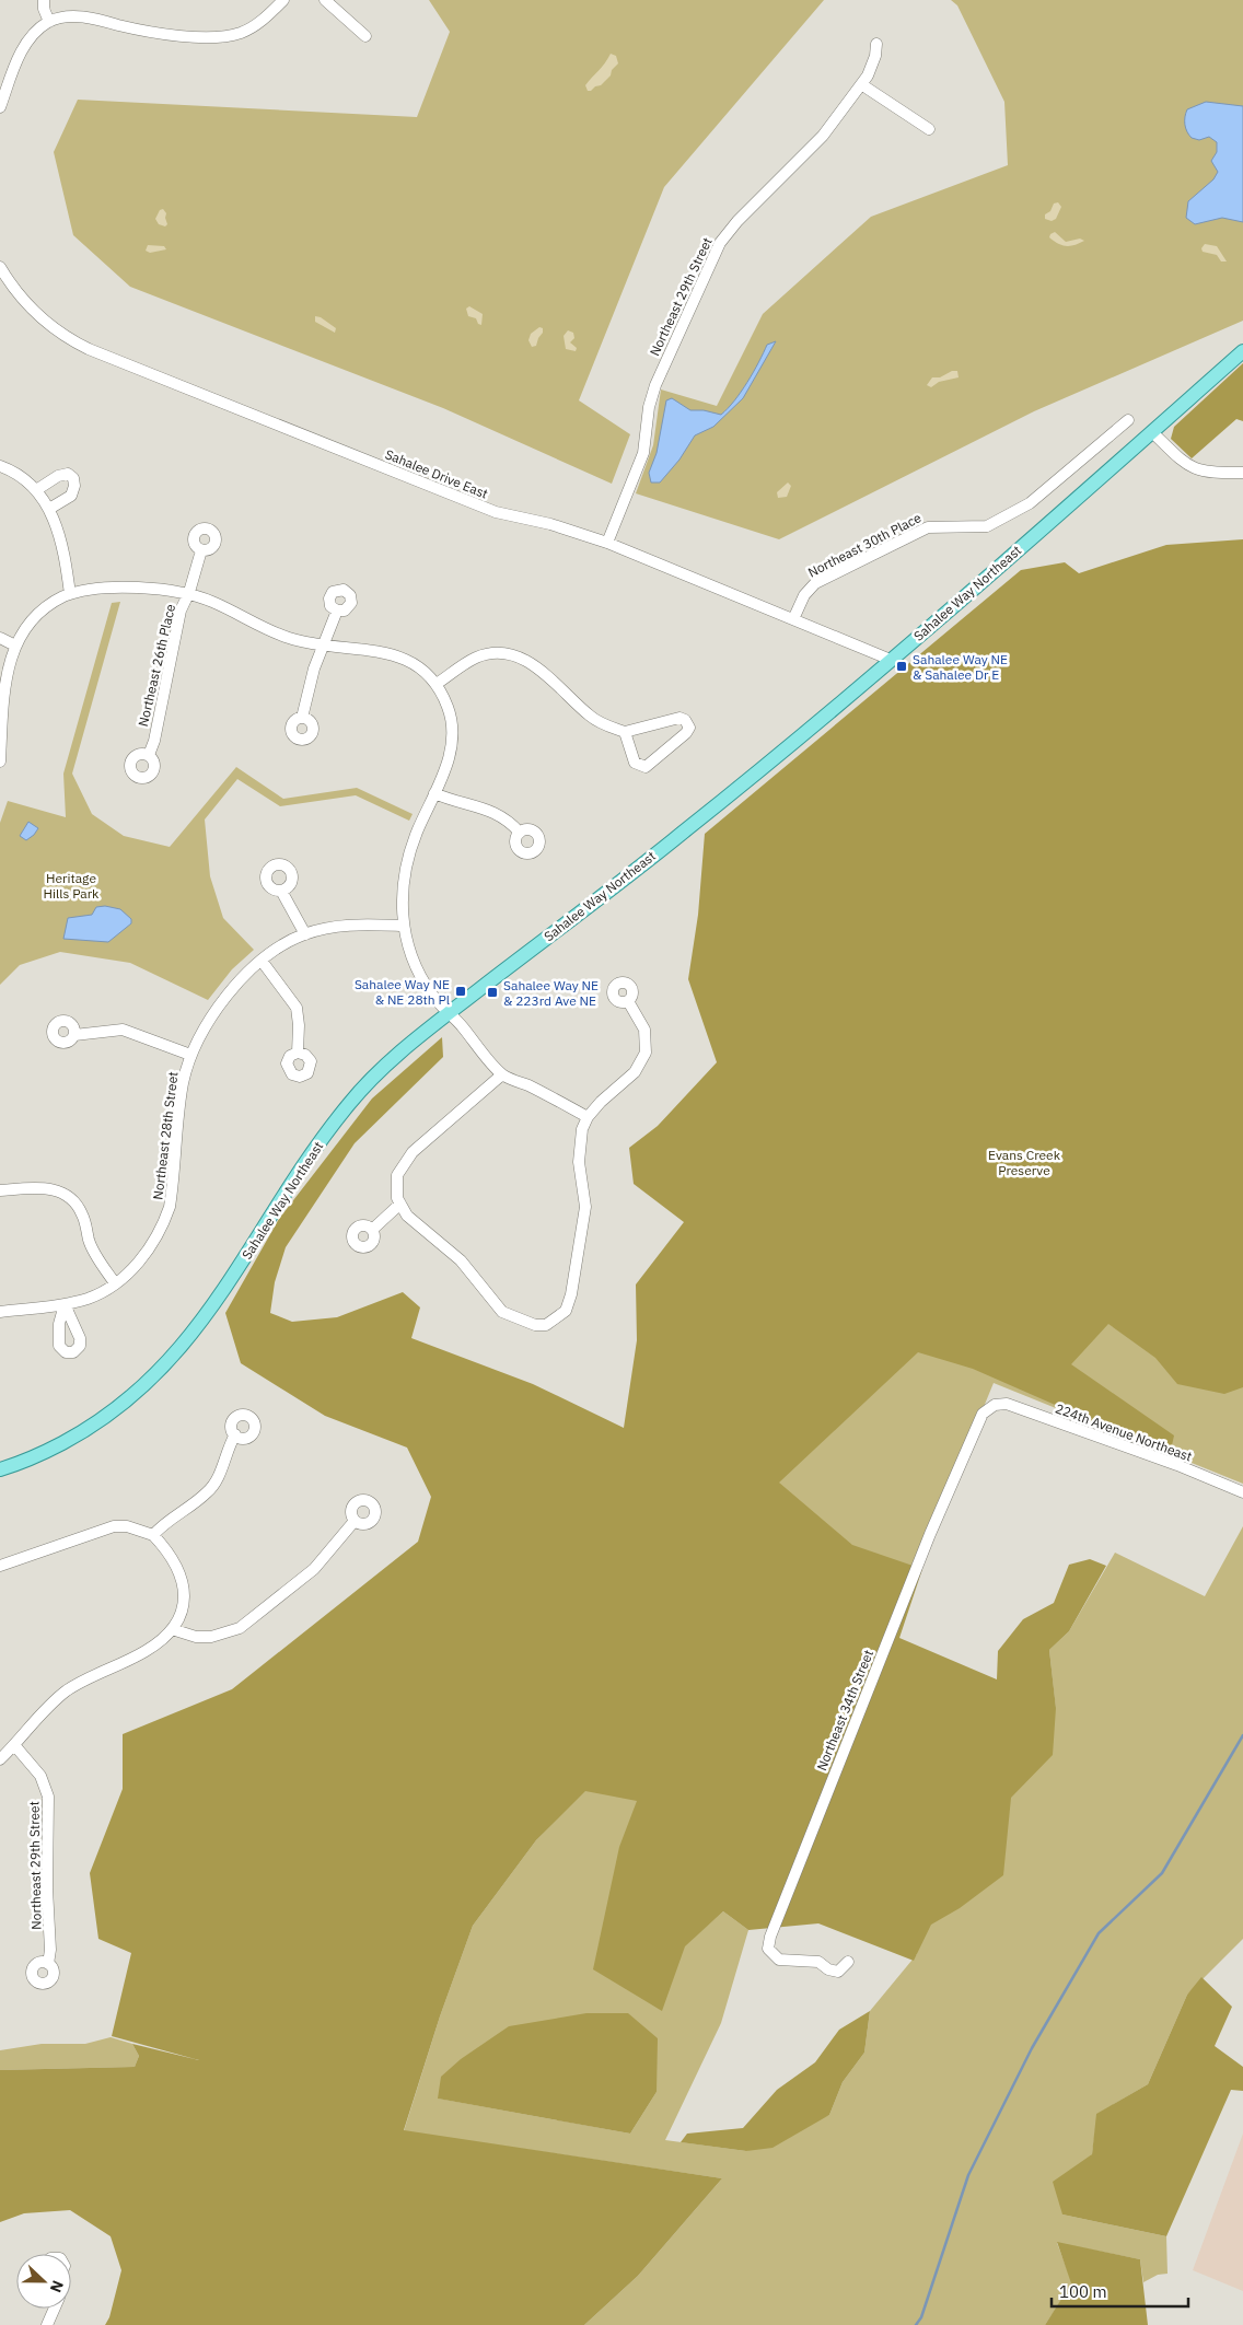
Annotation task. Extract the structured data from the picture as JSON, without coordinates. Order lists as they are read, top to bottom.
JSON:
{
  "streets": {
    "main road": ["Sahalee Way Northeast"],
    "street": [
      "Northeast 29th Street",
      "Sahalee Drive East",
      "Northeast 30th Place",
      "Northeast 26th Place",
      "Northeast 28th Street",
      "224th Avenue Northeast",
      "Northeast 34th Street"
    ]
  },
  "crossings": [
    ["Northeast 29th Street", "Sahalee Drive East"],
    ["Sahalee Drive East", "Northeast 30th Place"],
    ["Sahalee Drive East", "Sahalee Way Northeast"],
    ["224th Avenue Northeast", "Northeast 34th Street"]
  ],
  "parks": ["Heritage Hills Park", "Evans Creek Preserve"],
  "places": {
    "transit": ["Sahalee Way NE & Sahalee Dr E", "Sahalee Way NE & NE 28th Pl", "Sahalee Way NE & 223rd Ave NE"]
  },
  "scale_bar": "100 m",
  "north": "right"
}
